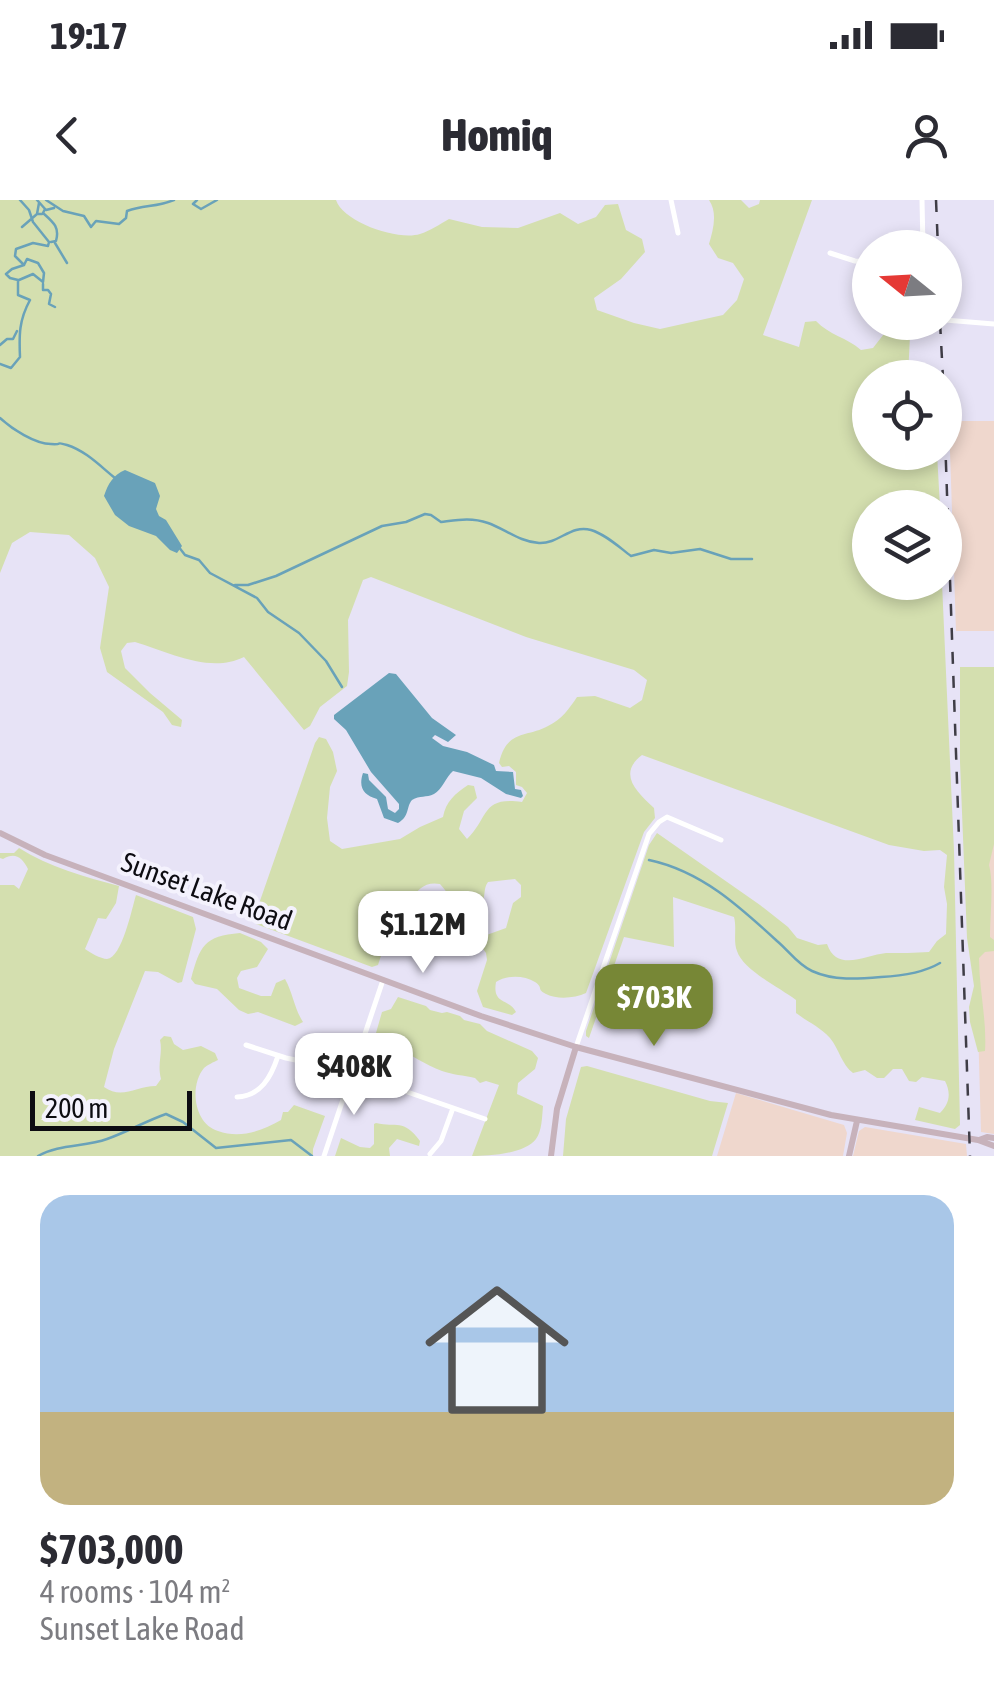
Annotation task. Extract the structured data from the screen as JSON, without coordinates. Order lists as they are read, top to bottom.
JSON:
{
  "streets": {
    "main road": ["Sunset Lake Road"]
  },
  "scale_bar": "200 m",
  "north": "left",
  "page": {
    "status": "19:17",
    "header": "Homiq",
    "price": ["$1.12M", "$703K", "$408K"],
    "scale": "200 m",
    "list": [
      {
        "name": "$703,000",
        "note": "4 rooms · 104 m² · Sunset Lake Road"
      }
    ]
  }
}
